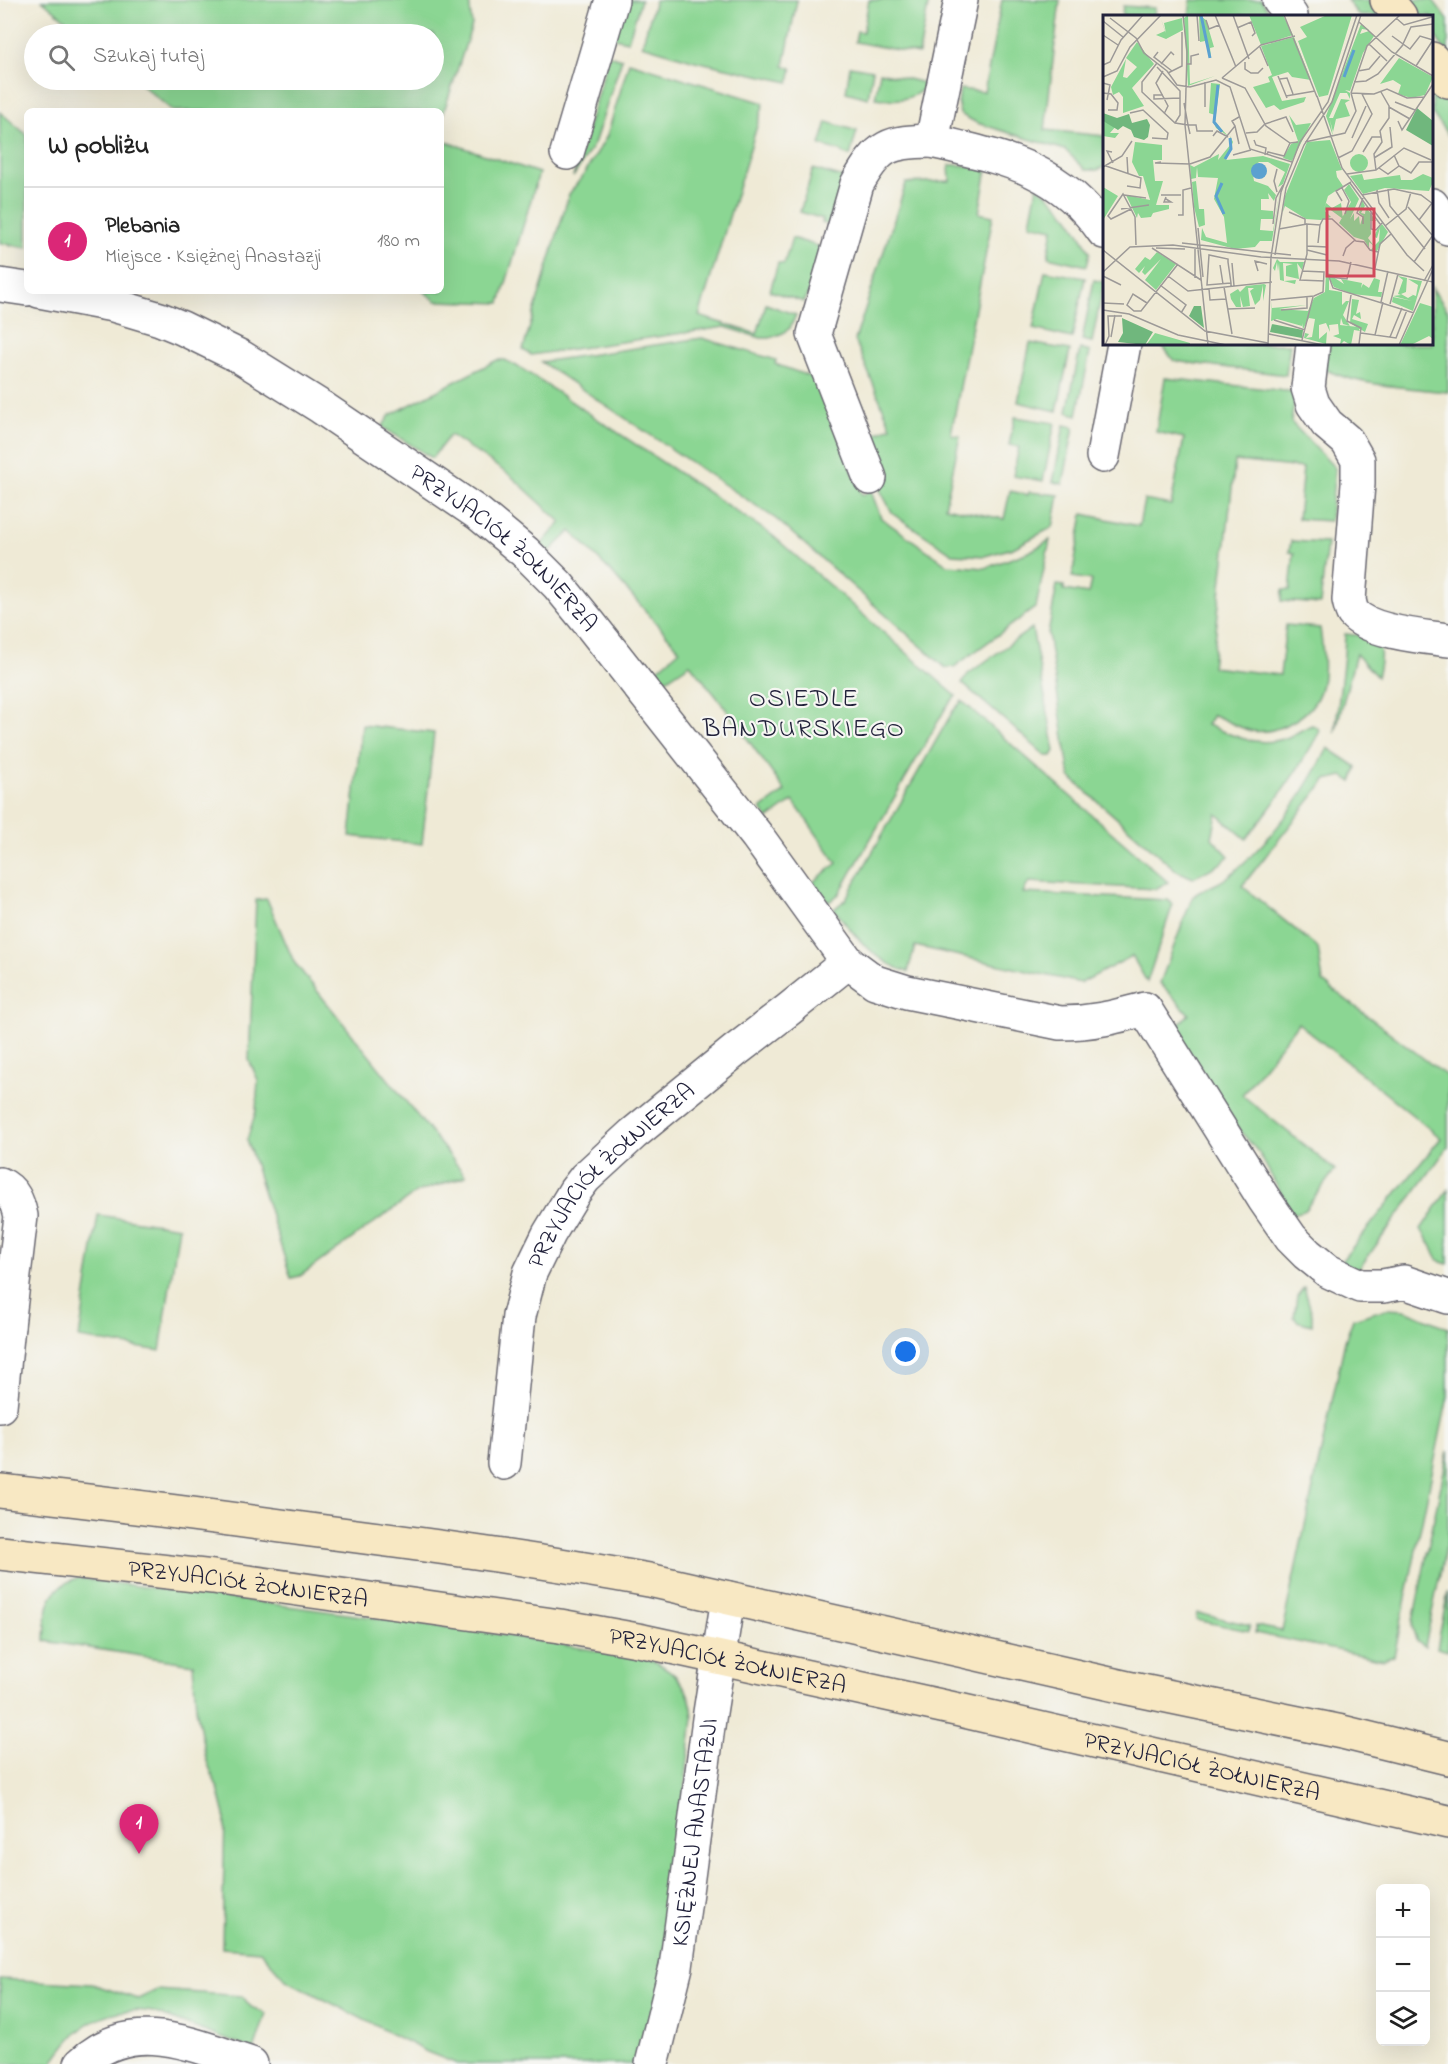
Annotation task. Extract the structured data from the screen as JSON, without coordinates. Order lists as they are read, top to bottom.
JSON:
{
  "streets": {
    "street": ["PRZYJACIÓŁ ŻOŁNIERZA", "KSIĘŻNEJ ANASTAZJI"]
  },
  "crossings": [
    ["PRZYJACIÓŁ ŻOŁNIERZA", "KSIĘŻNEJ ANASTAZJI"]
  ],
  "districts": ["OSIEDLE BANDURSKIEGO"],
  "page": {
    "search": "Szukaj tutaj",
    "heading": "W pobliżu",
    "list": [
      {
        "mark": "1",
        "name": "Plebania",
        "note": "Miejsce · Księżnej Anastazji",
        "value": "180 m"
      }
    ],
    "pins": "1",
    "map_buttons": ["+", "−"]
  }
}
